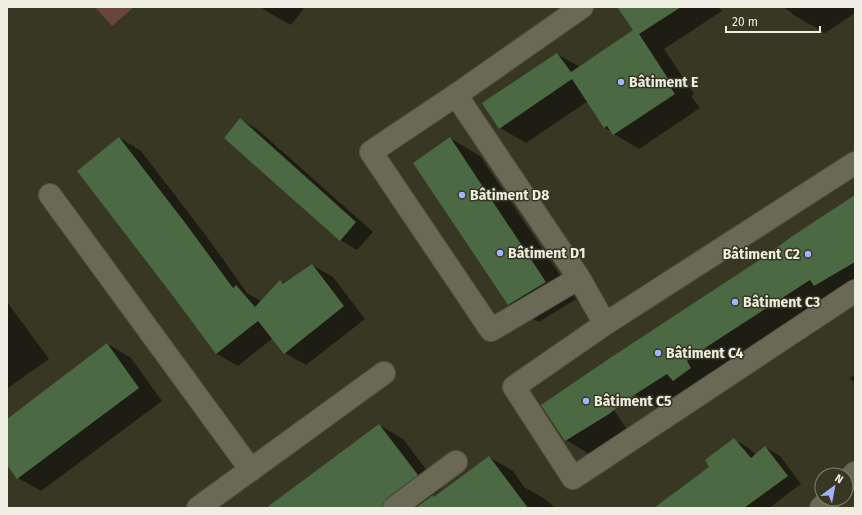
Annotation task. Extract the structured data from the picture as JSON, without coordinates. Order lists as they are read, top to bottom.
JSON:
{
  "places": [
    "Bâtiment E",
    "Bâtiment D8",
    "Bâtiment D1",
    "Bâtiment C2",
    "Bâtiment C3",
    "Bâtiment C4",
    "Bâtiment C5"
  ],
  "scale_bar": "20 m",
  "north": "top right"
}
